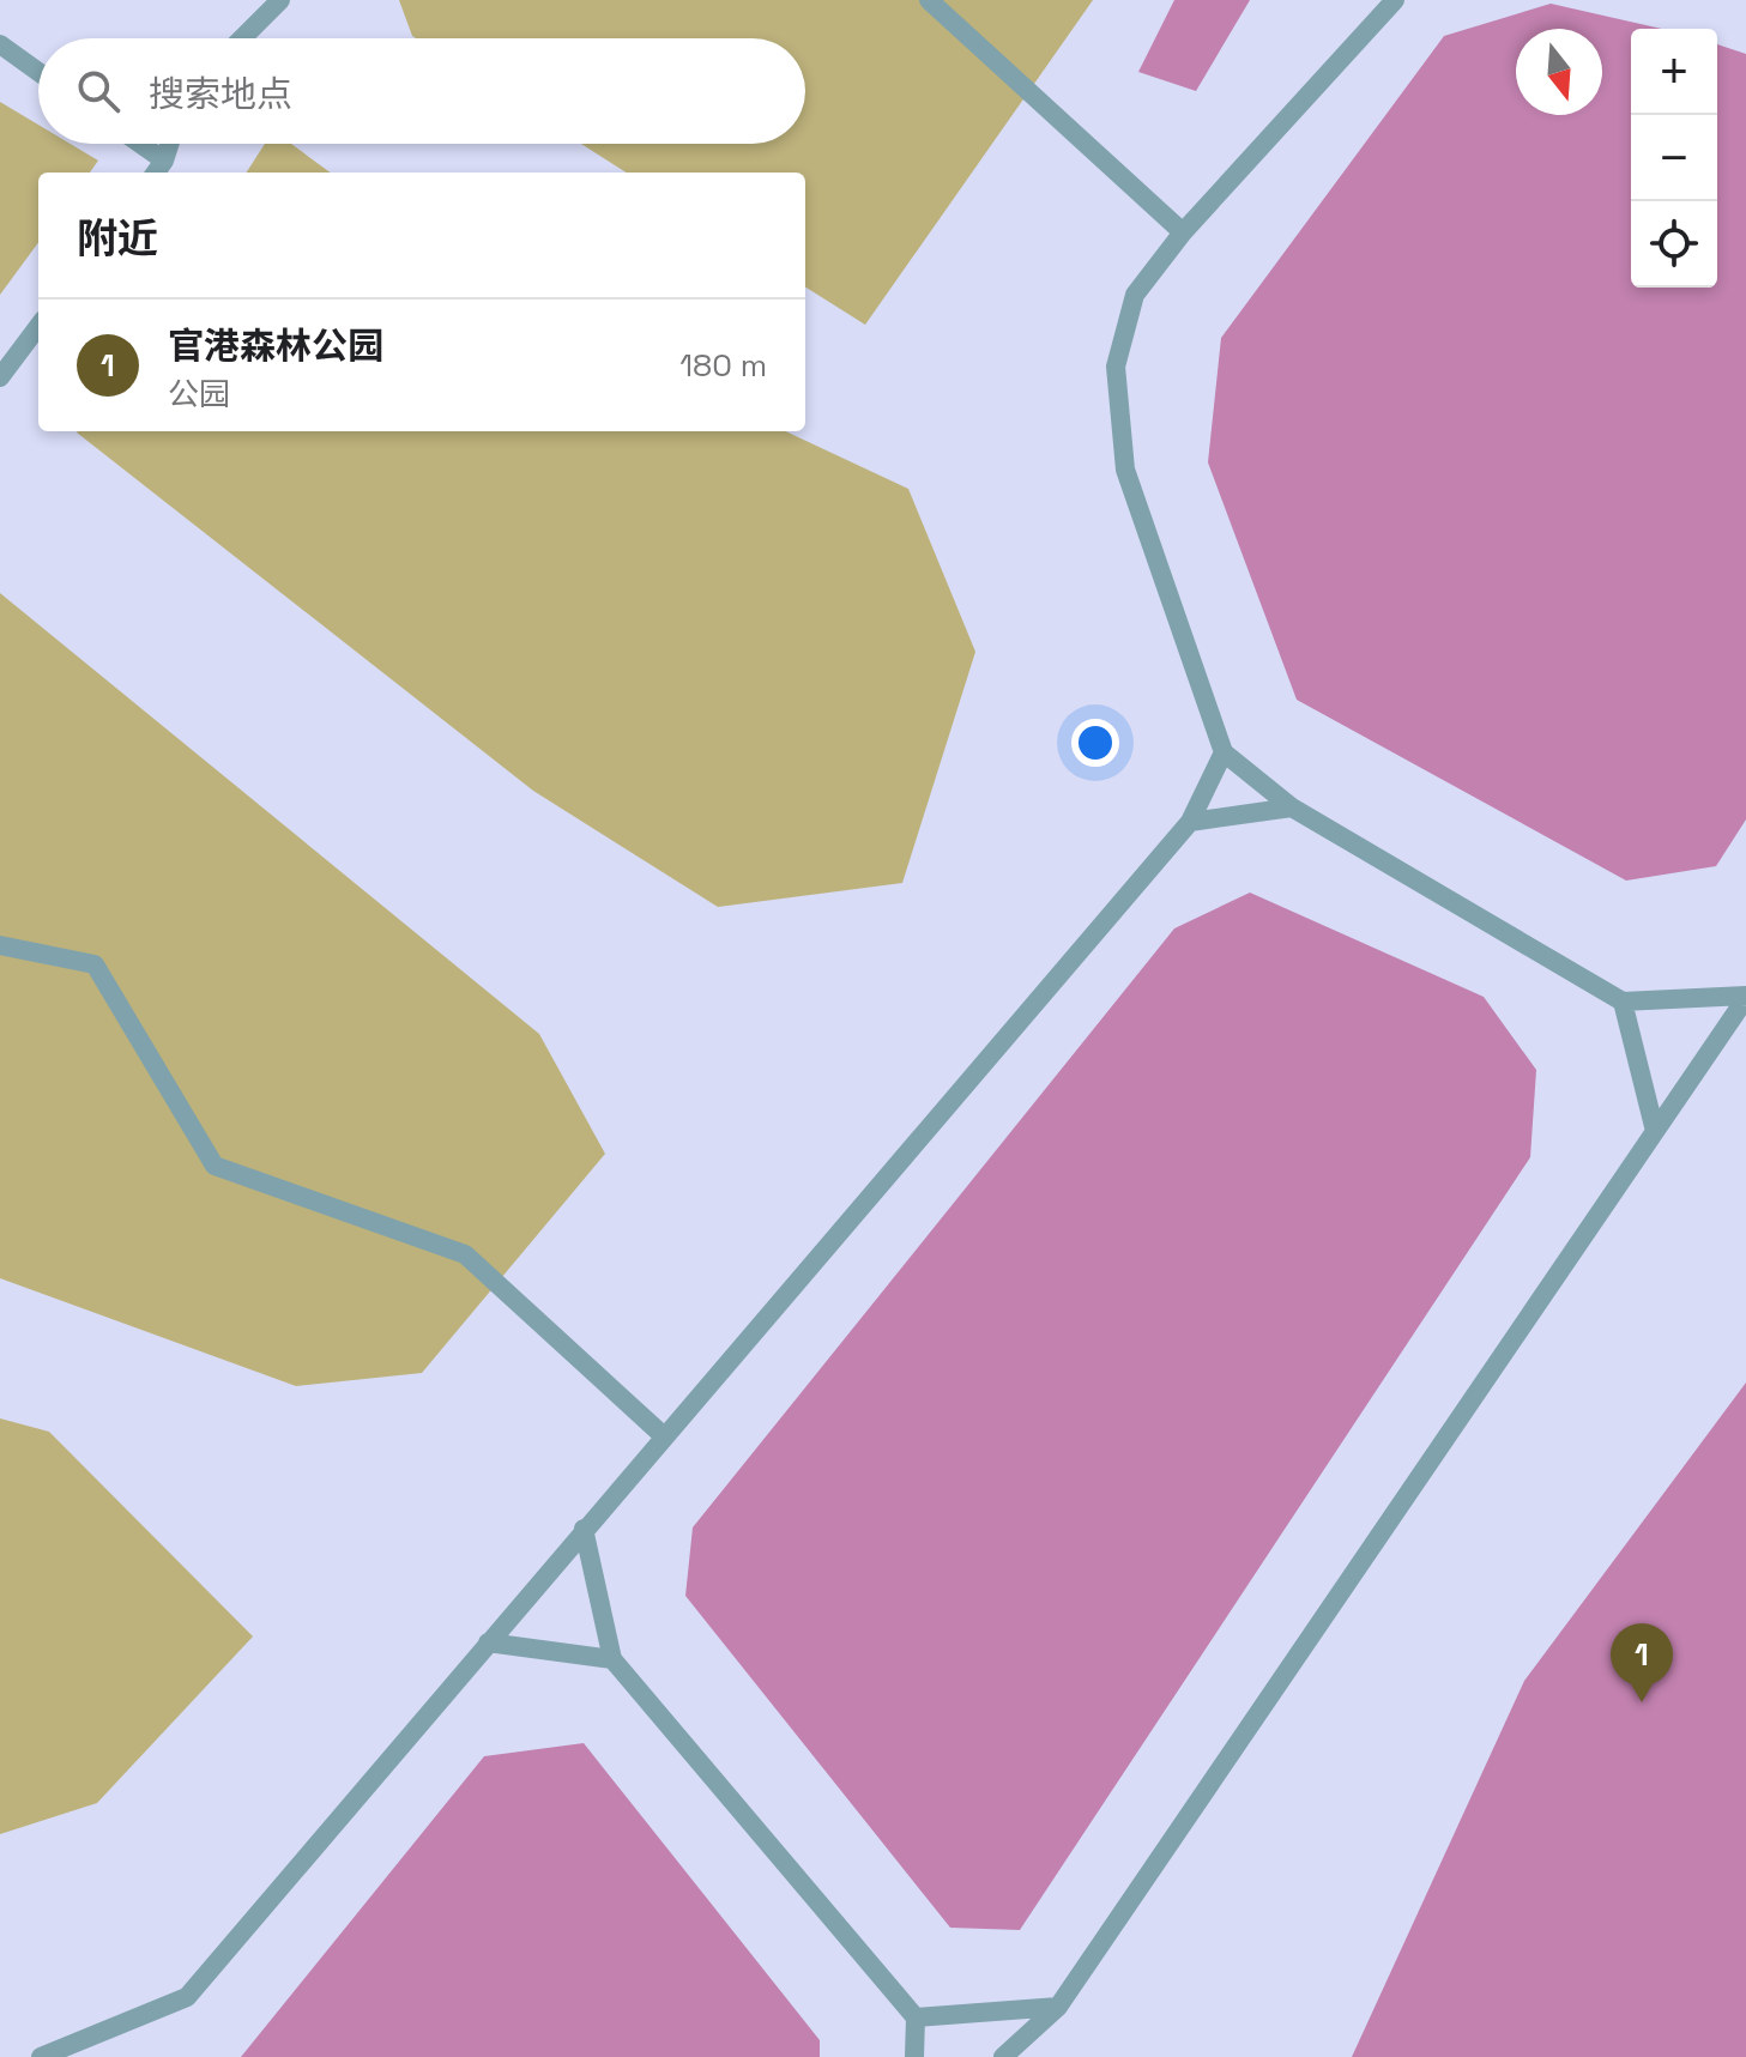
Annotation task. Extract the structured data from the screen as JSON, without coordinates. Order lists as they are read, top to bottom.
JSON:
{
  "north": "bottom",
  "page": {
    "map_buttons": ["+", "−"],
    "search": "搜索地点",
    "heading": "附近",
    "list": [
      {
        "mark": "1",
        "name": "官港森林公园",
        "note": "公园",
        "value": "180 m"
      }
    ],
    "pins": "1"
  }
}
